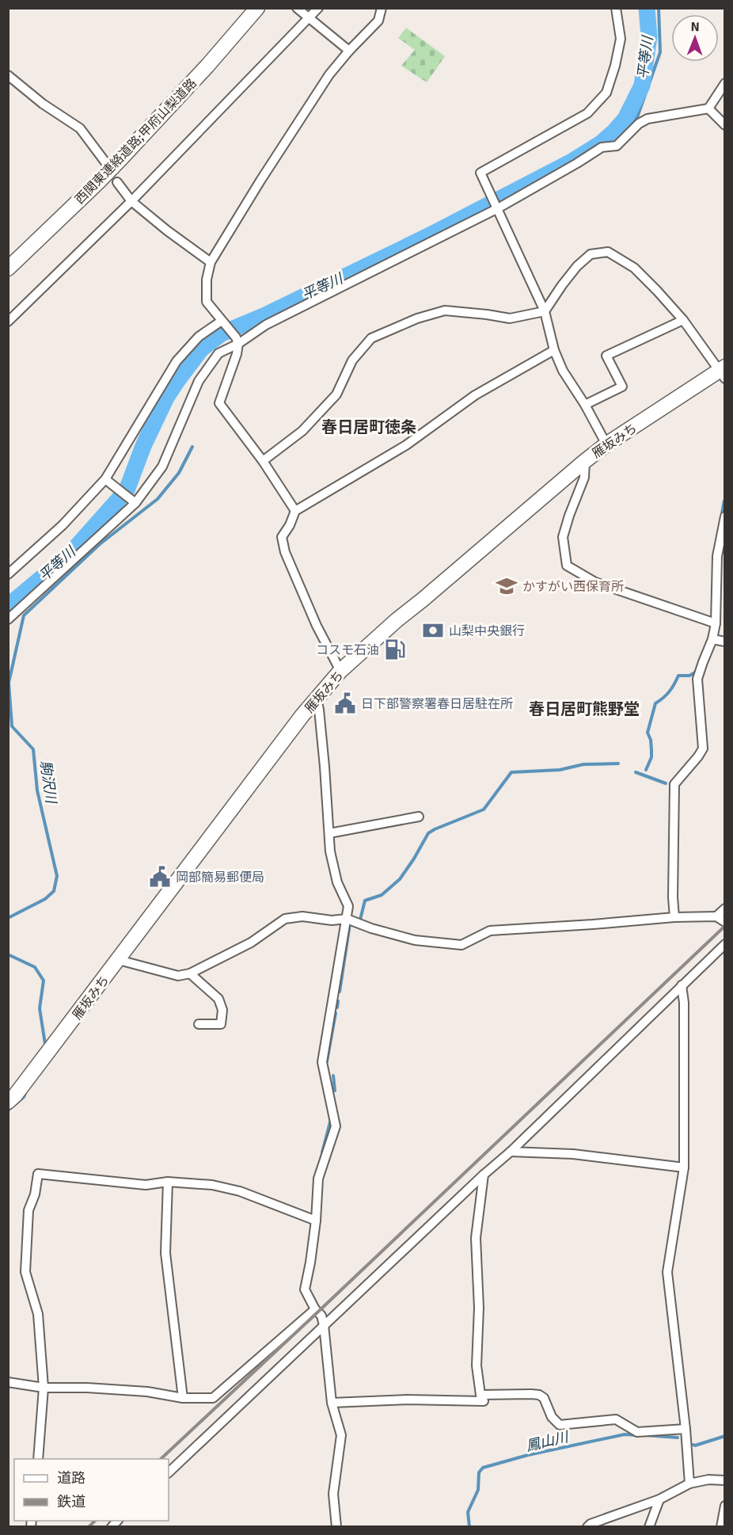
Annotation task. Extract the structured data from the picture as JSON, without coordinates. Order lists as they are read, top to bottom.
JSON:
{
  "streets": {
    "highway": ["西関東連絡道路;甲府山梨道路", "雁坂みち"]
  },
  "districts": ["春日居町徳条", "春日居町熊野堂"],
  "water": ["平等川", "駒沢川", "鳳山川"],
  "places": {
    "school or university": ["かすがい西保育所"],
    "bank": ["山梨中央銀行"],
    "fuel station": ["コスモ石油"],
    "public building": ["日下部警察署春日居駐在所", "岡部簡易郵便局"]
  },
  "legend": ["道路", "鉄道"],
  "north": "top"
}
